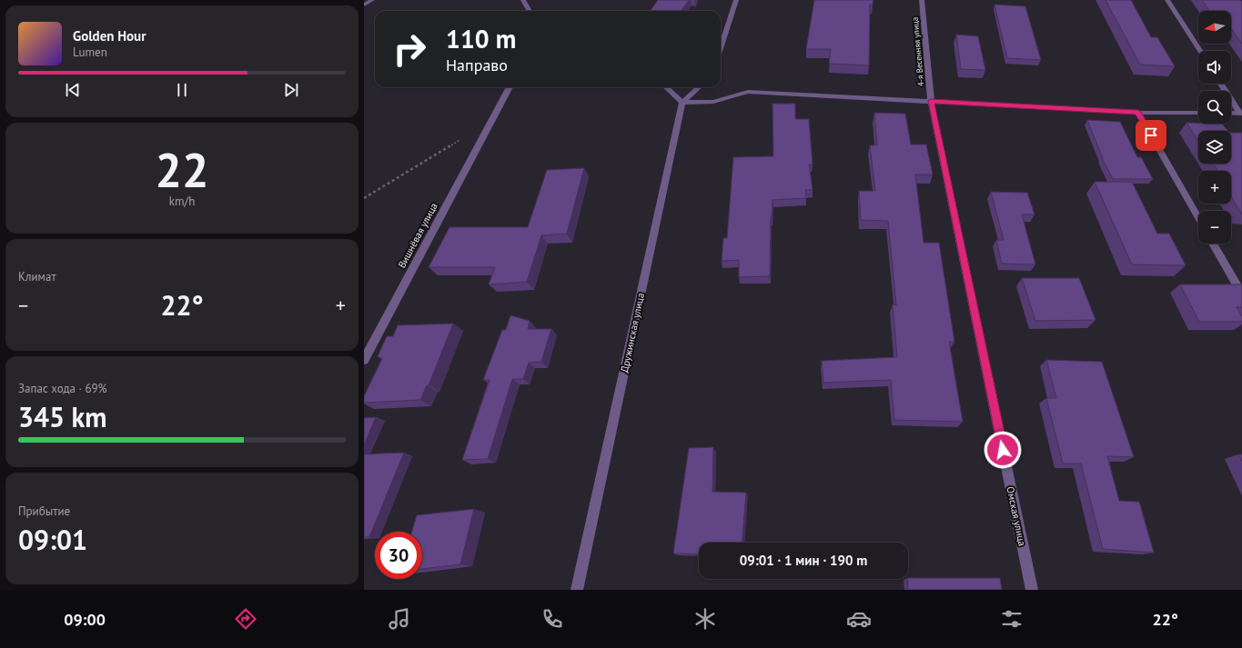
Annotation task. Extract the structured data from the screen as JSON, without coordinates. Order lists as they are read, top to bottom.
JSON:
{
  "streets": {
    "street": [
      "4-я Весенняя улица",
      "Вишнёвая улица",
      "Дружинская улица",
      "Омская улица"
    ]
  },
  "crossings": [
    ["4-я Весенняя улица", "Омская улица"]
  ],
  "north": "left",
  "page": {
    "map_buttons": ["+", "−"],
    "turn": ["110 m", "Направо"],
    "song": ["Golden Hour", "Lumen"],
    "tile": [
      ["22", "km/h"],
      "Климат",
      ["Запас хода · 69%", "345 km"],
      ["Прибытие", "09:01"]
    ],
    "heat": ["−", "22°", "+"],
    "limit": "30",
    "trip": "09:01 · 1 мин · 190 m",
    "tabs": ["09:00", "22°"]
  }
}
